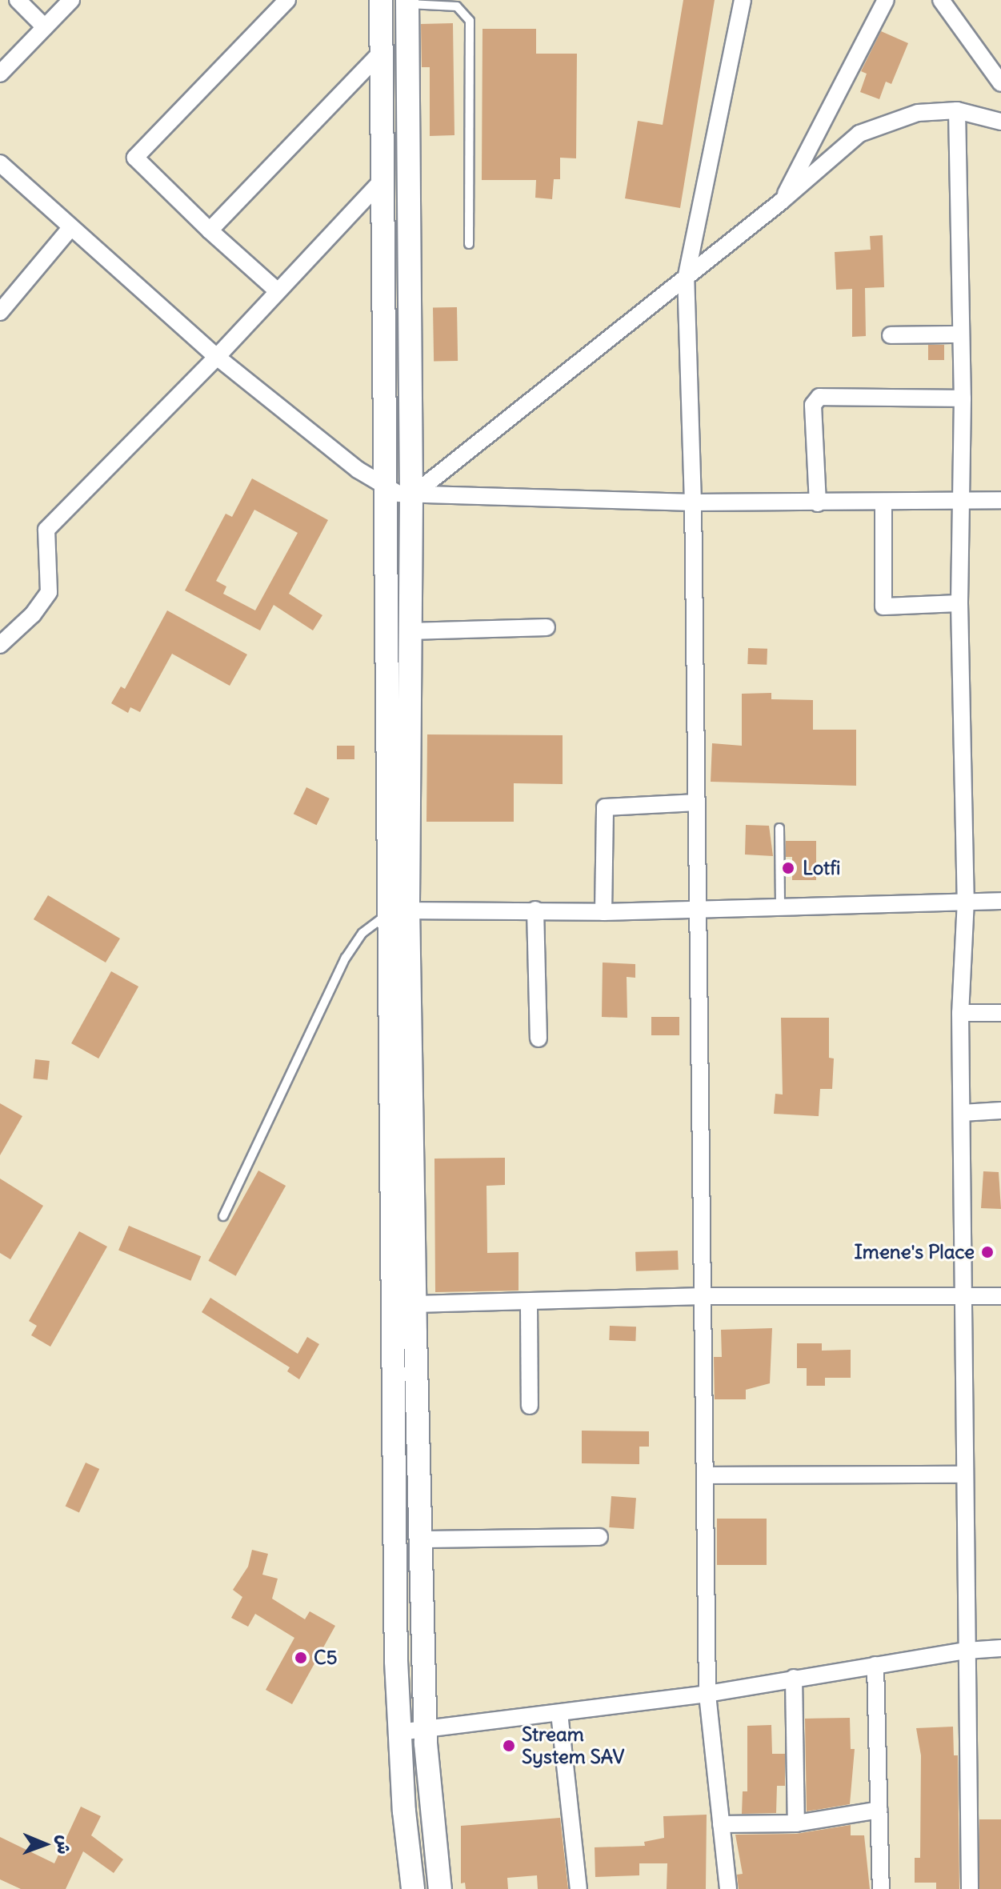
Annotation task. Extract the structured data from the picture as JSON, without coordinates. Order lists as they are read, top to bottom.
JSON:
{
  "places": [
    "Lotfi",
    "Imene's Place",
    "C5",
    "Stream System SAV"
  ],
  "north": "right"
}
